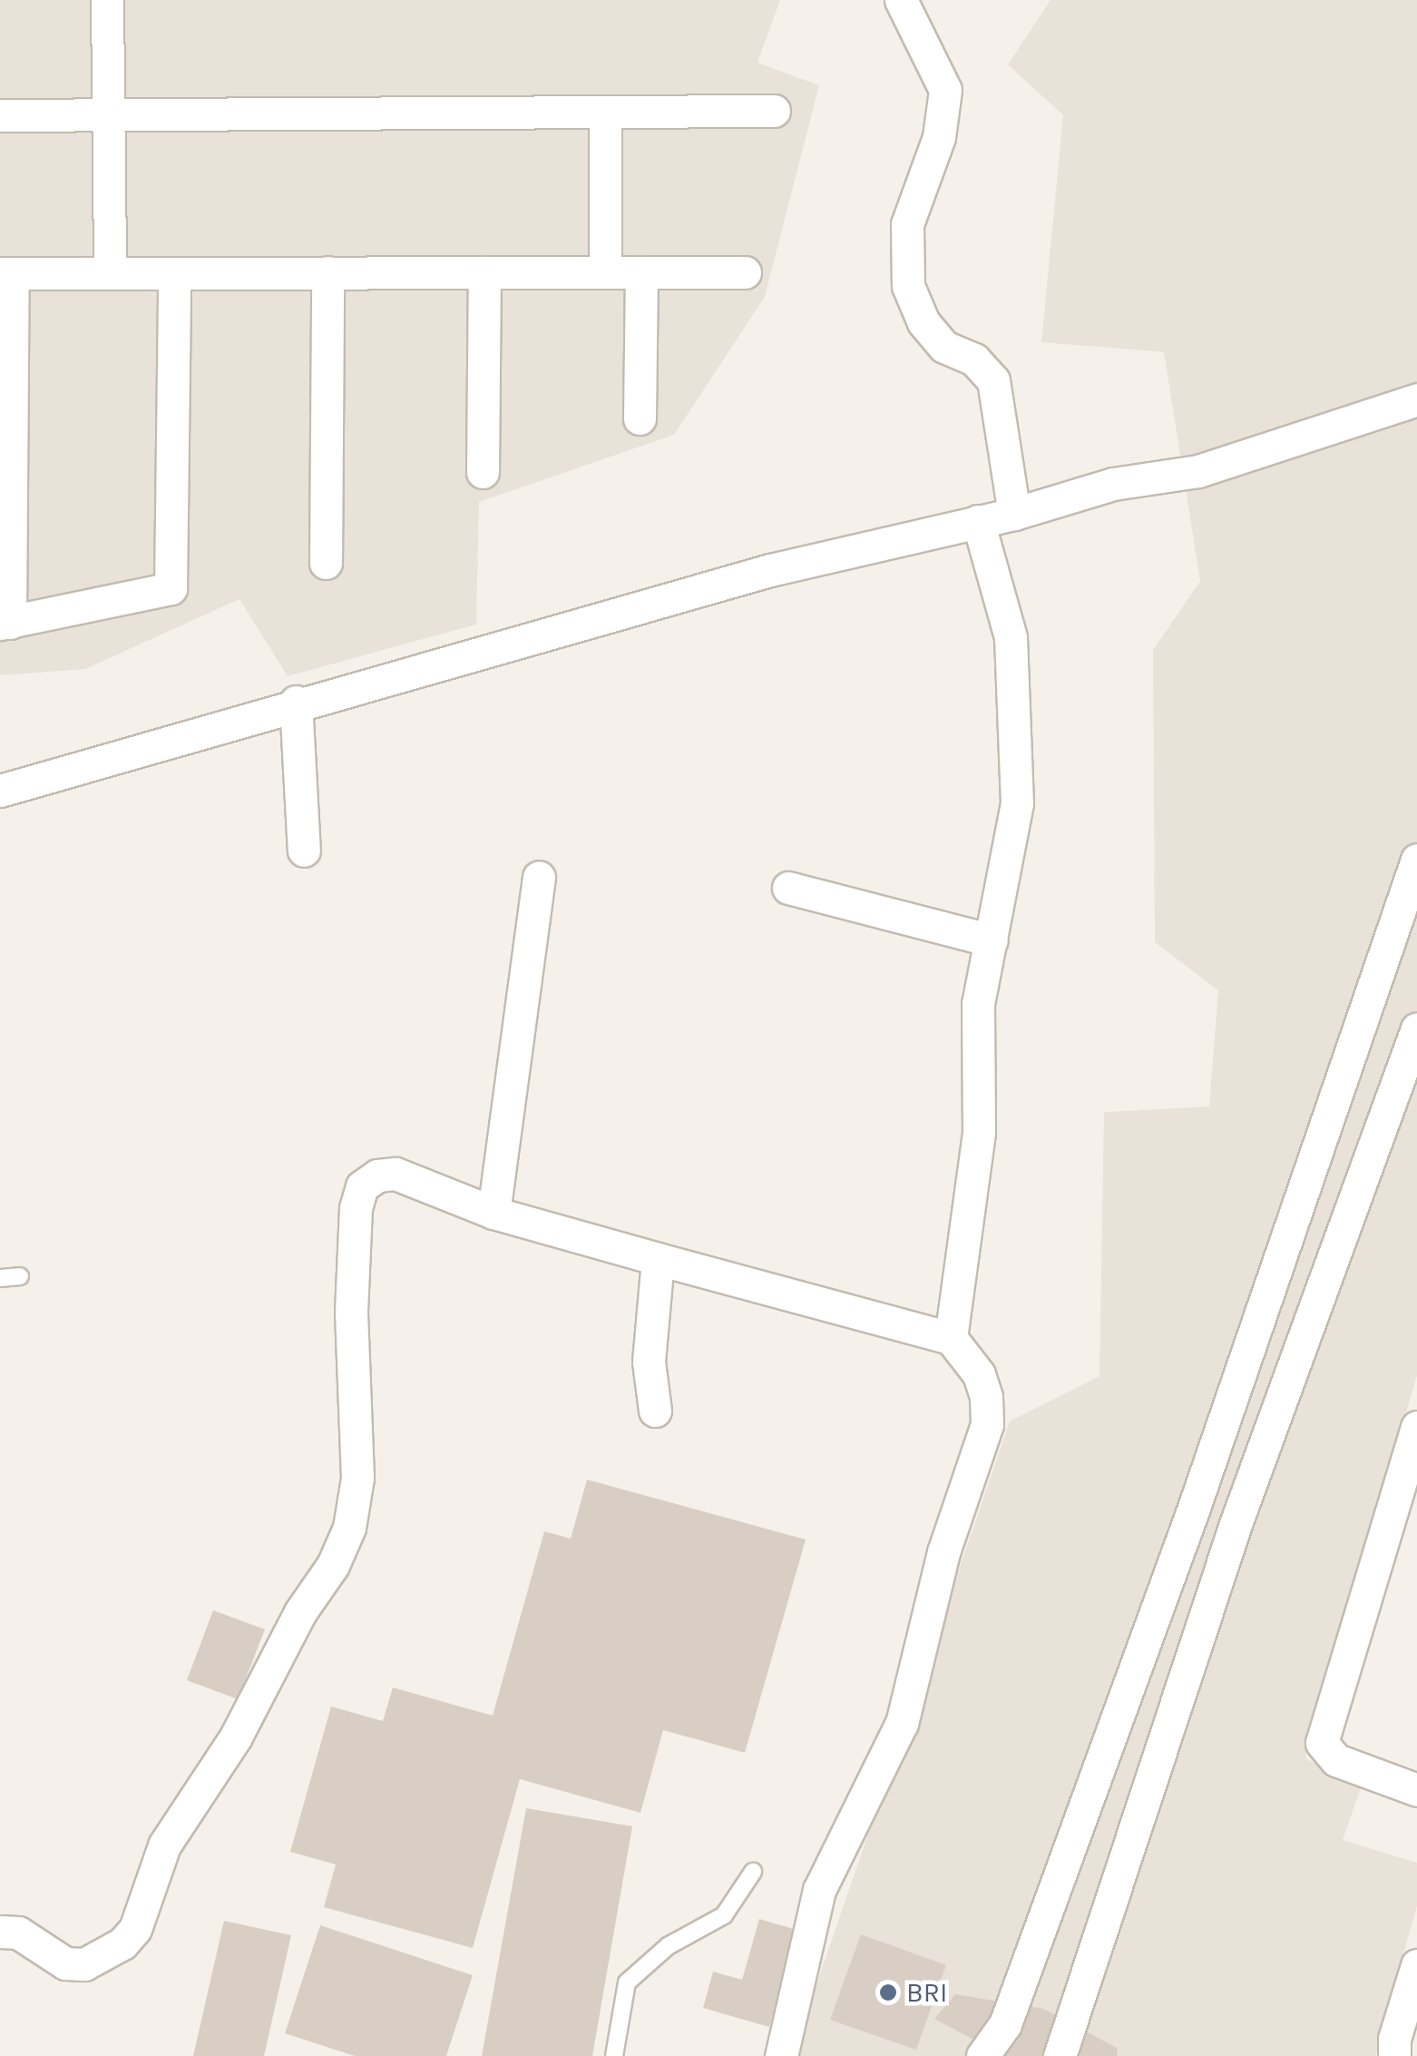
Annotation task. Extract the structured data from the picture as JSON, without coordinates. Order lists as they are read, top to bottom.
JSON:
{
  "places": ["BRI"]
}
